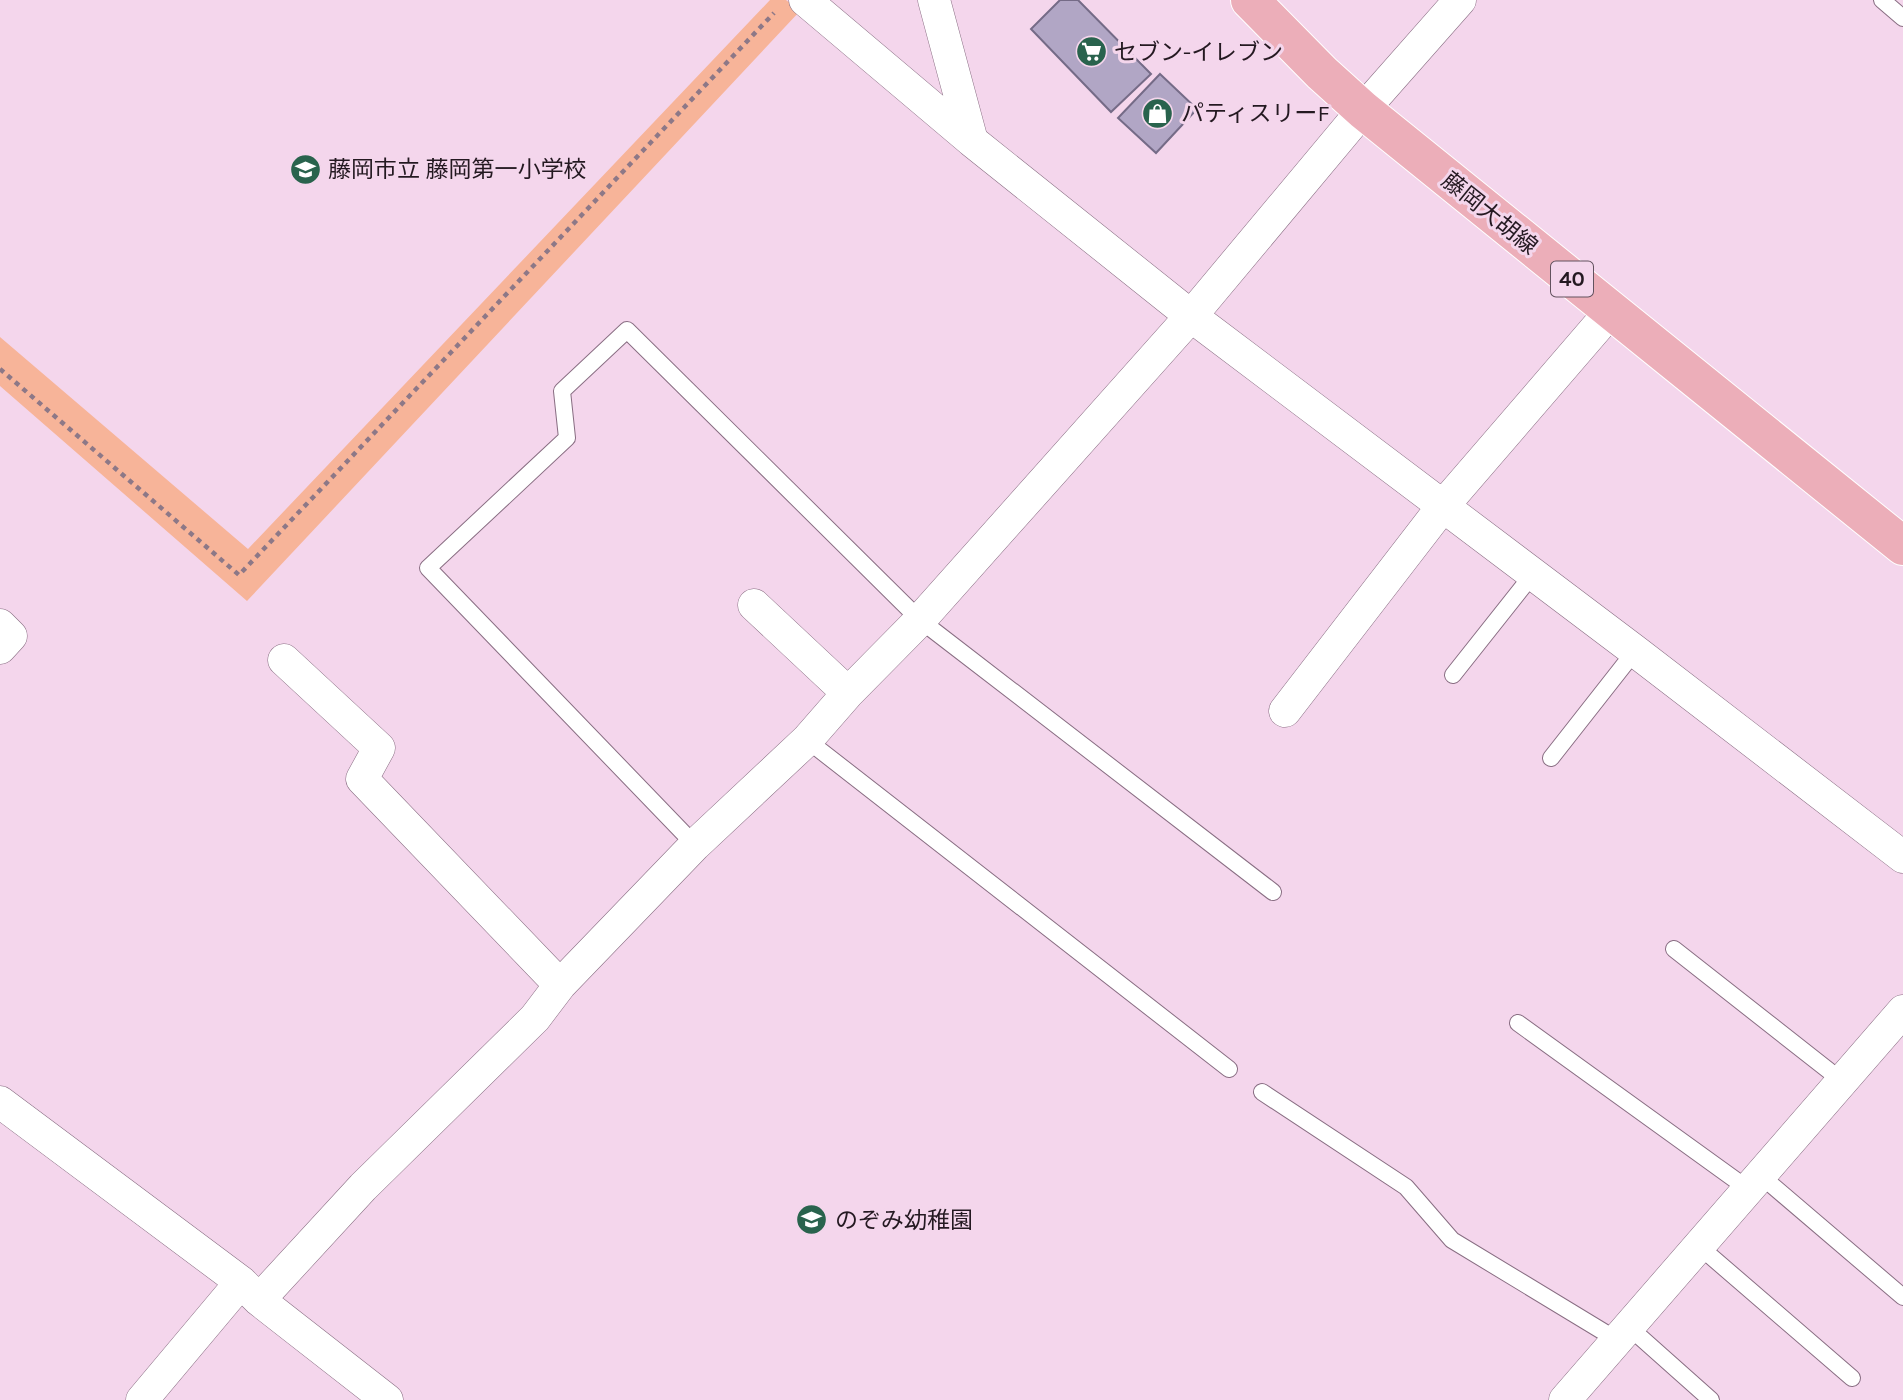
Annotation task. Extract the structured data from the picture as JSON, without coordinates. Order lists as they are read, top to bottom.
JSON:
{
  "streets": {
    "main road": ["藤岡大胡線", "40"]
  },
  "places": {
    "supermarket": ["セブン-イレブン"],
    "shop": ["パティスリーF"],
    "school or university": ["藤岡市立 藤岡第一小学校", "のぞみ幼稚園"]
  }
}
